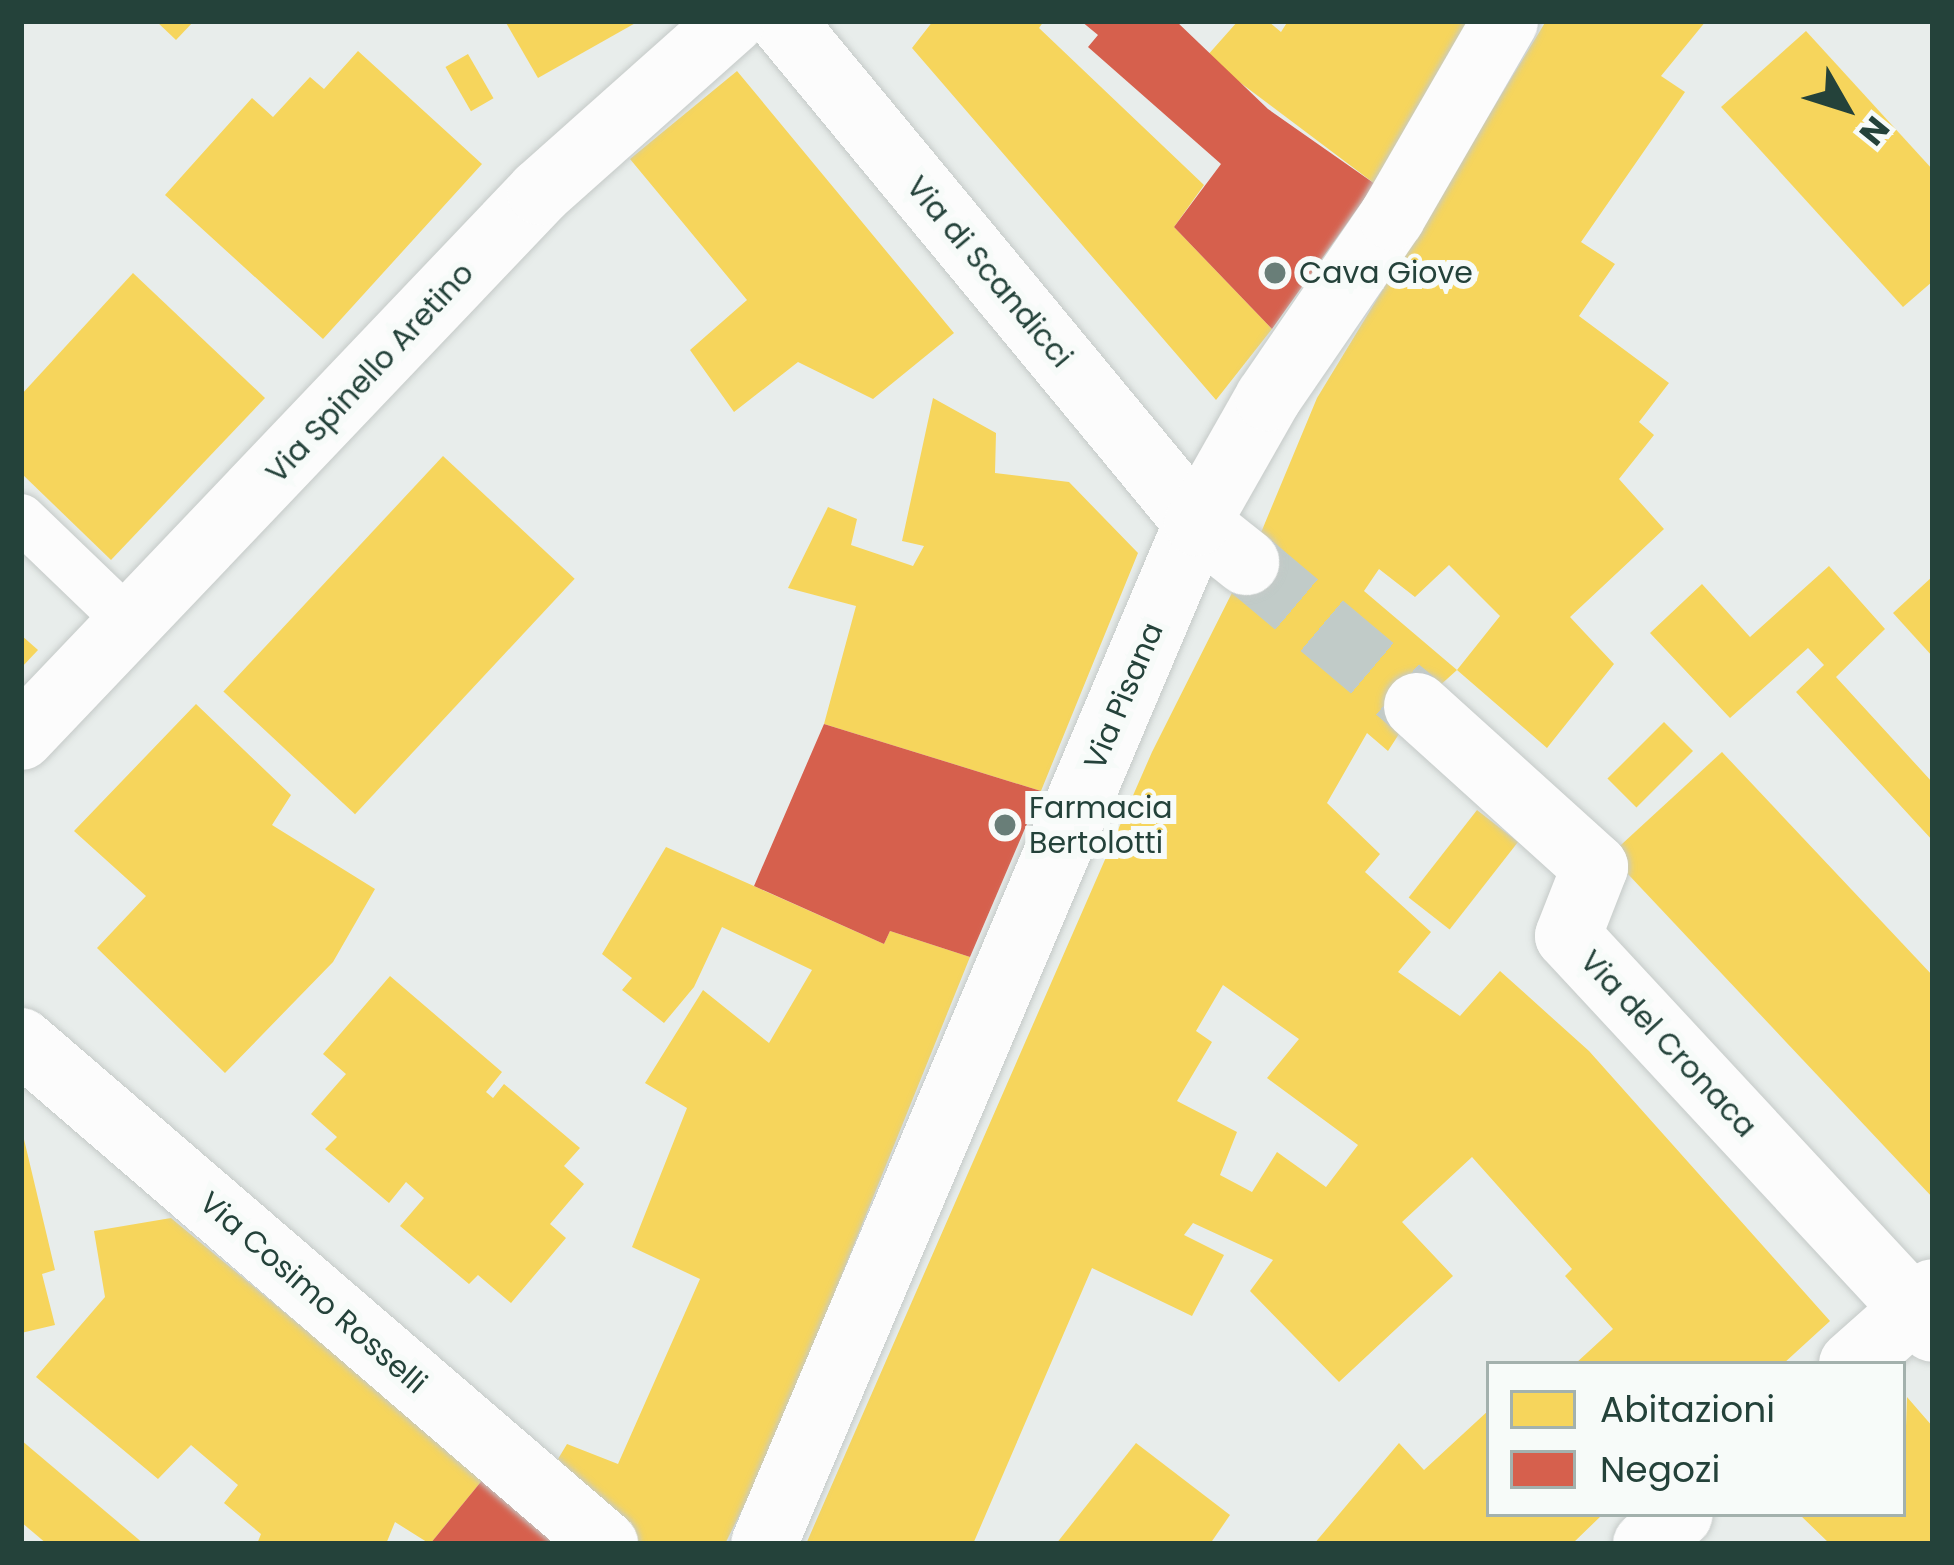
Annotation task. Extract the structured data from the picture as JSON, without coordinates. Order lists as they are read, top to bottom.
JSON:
{
  "streets": {
    "street": [
      "Via di Scandicci",
      "Via Spinello Aretino",
      "Via Pisana",
      "Via del Cronaca",
      "Via Cosimo Rosselli"
    ]
  },
  "crossings": [
    ["Via di Scandicci", "Via Pisana"]
  ],
  "places": ["Cava Giove", "Farmacia Bertolotti"],
  "legend": ["Abitazioni", "Negozi"],
  "north": "bottom right"
}
